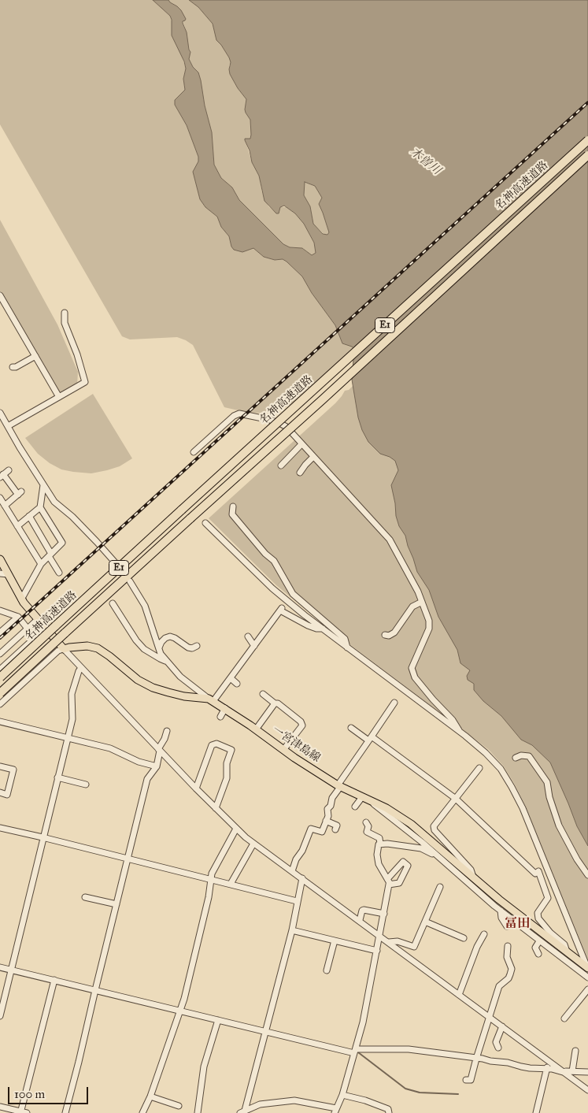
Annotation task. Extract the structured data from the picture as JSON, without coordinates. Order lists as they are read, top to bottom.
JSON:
{
  "streets": {
    "highway": ["名神高速道路", "E1"],
    "main road": ["一宮津島線"]
  },
  "districts": ["冨田"],
  "water": ["木曽川"],
  "scale_bar": "100 m"
}
